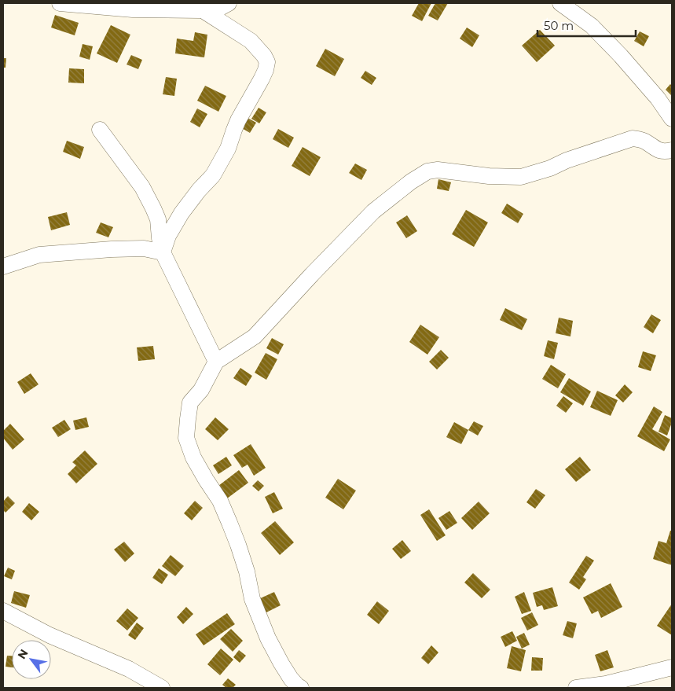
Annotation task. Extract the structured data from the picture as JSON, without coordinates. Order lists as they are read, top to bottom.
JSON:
{
  "scale_bar": "50 m",
  "north": "top left"
}
